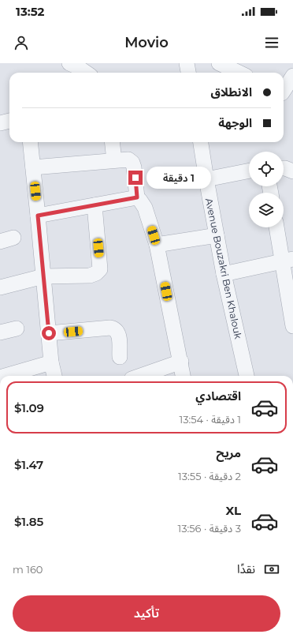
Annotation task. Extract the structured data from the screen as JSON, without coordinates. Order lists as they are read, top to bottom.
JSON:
{
  "streets": {
    "street": ["Avenue Bouzakri Ben Khalouk"]
  },
  "page": {
    "status": "13:52",
    "header": "Movio",
    "banner": ["الانطلاق", "الوجهة"],
    "bubble": "1 دقيقة",
    "list": [
      {
        "name": "اقتصادي",
        "note": "1 دقيقة · 13:54",
        "value": "$1.09"
      },
      {
        "name": "مريح",
        "note": "2 دقيقة · 13:55",
        "value": "$1.47"
      },
      {
        "name": "XL",
        "note": "3 دقيقة · 13:56",
        "value": "$1.85"
      }
    ],
    "pay": ["نقدًا", "160 m"],
    "buttons": "تأكيد"
  }
}
